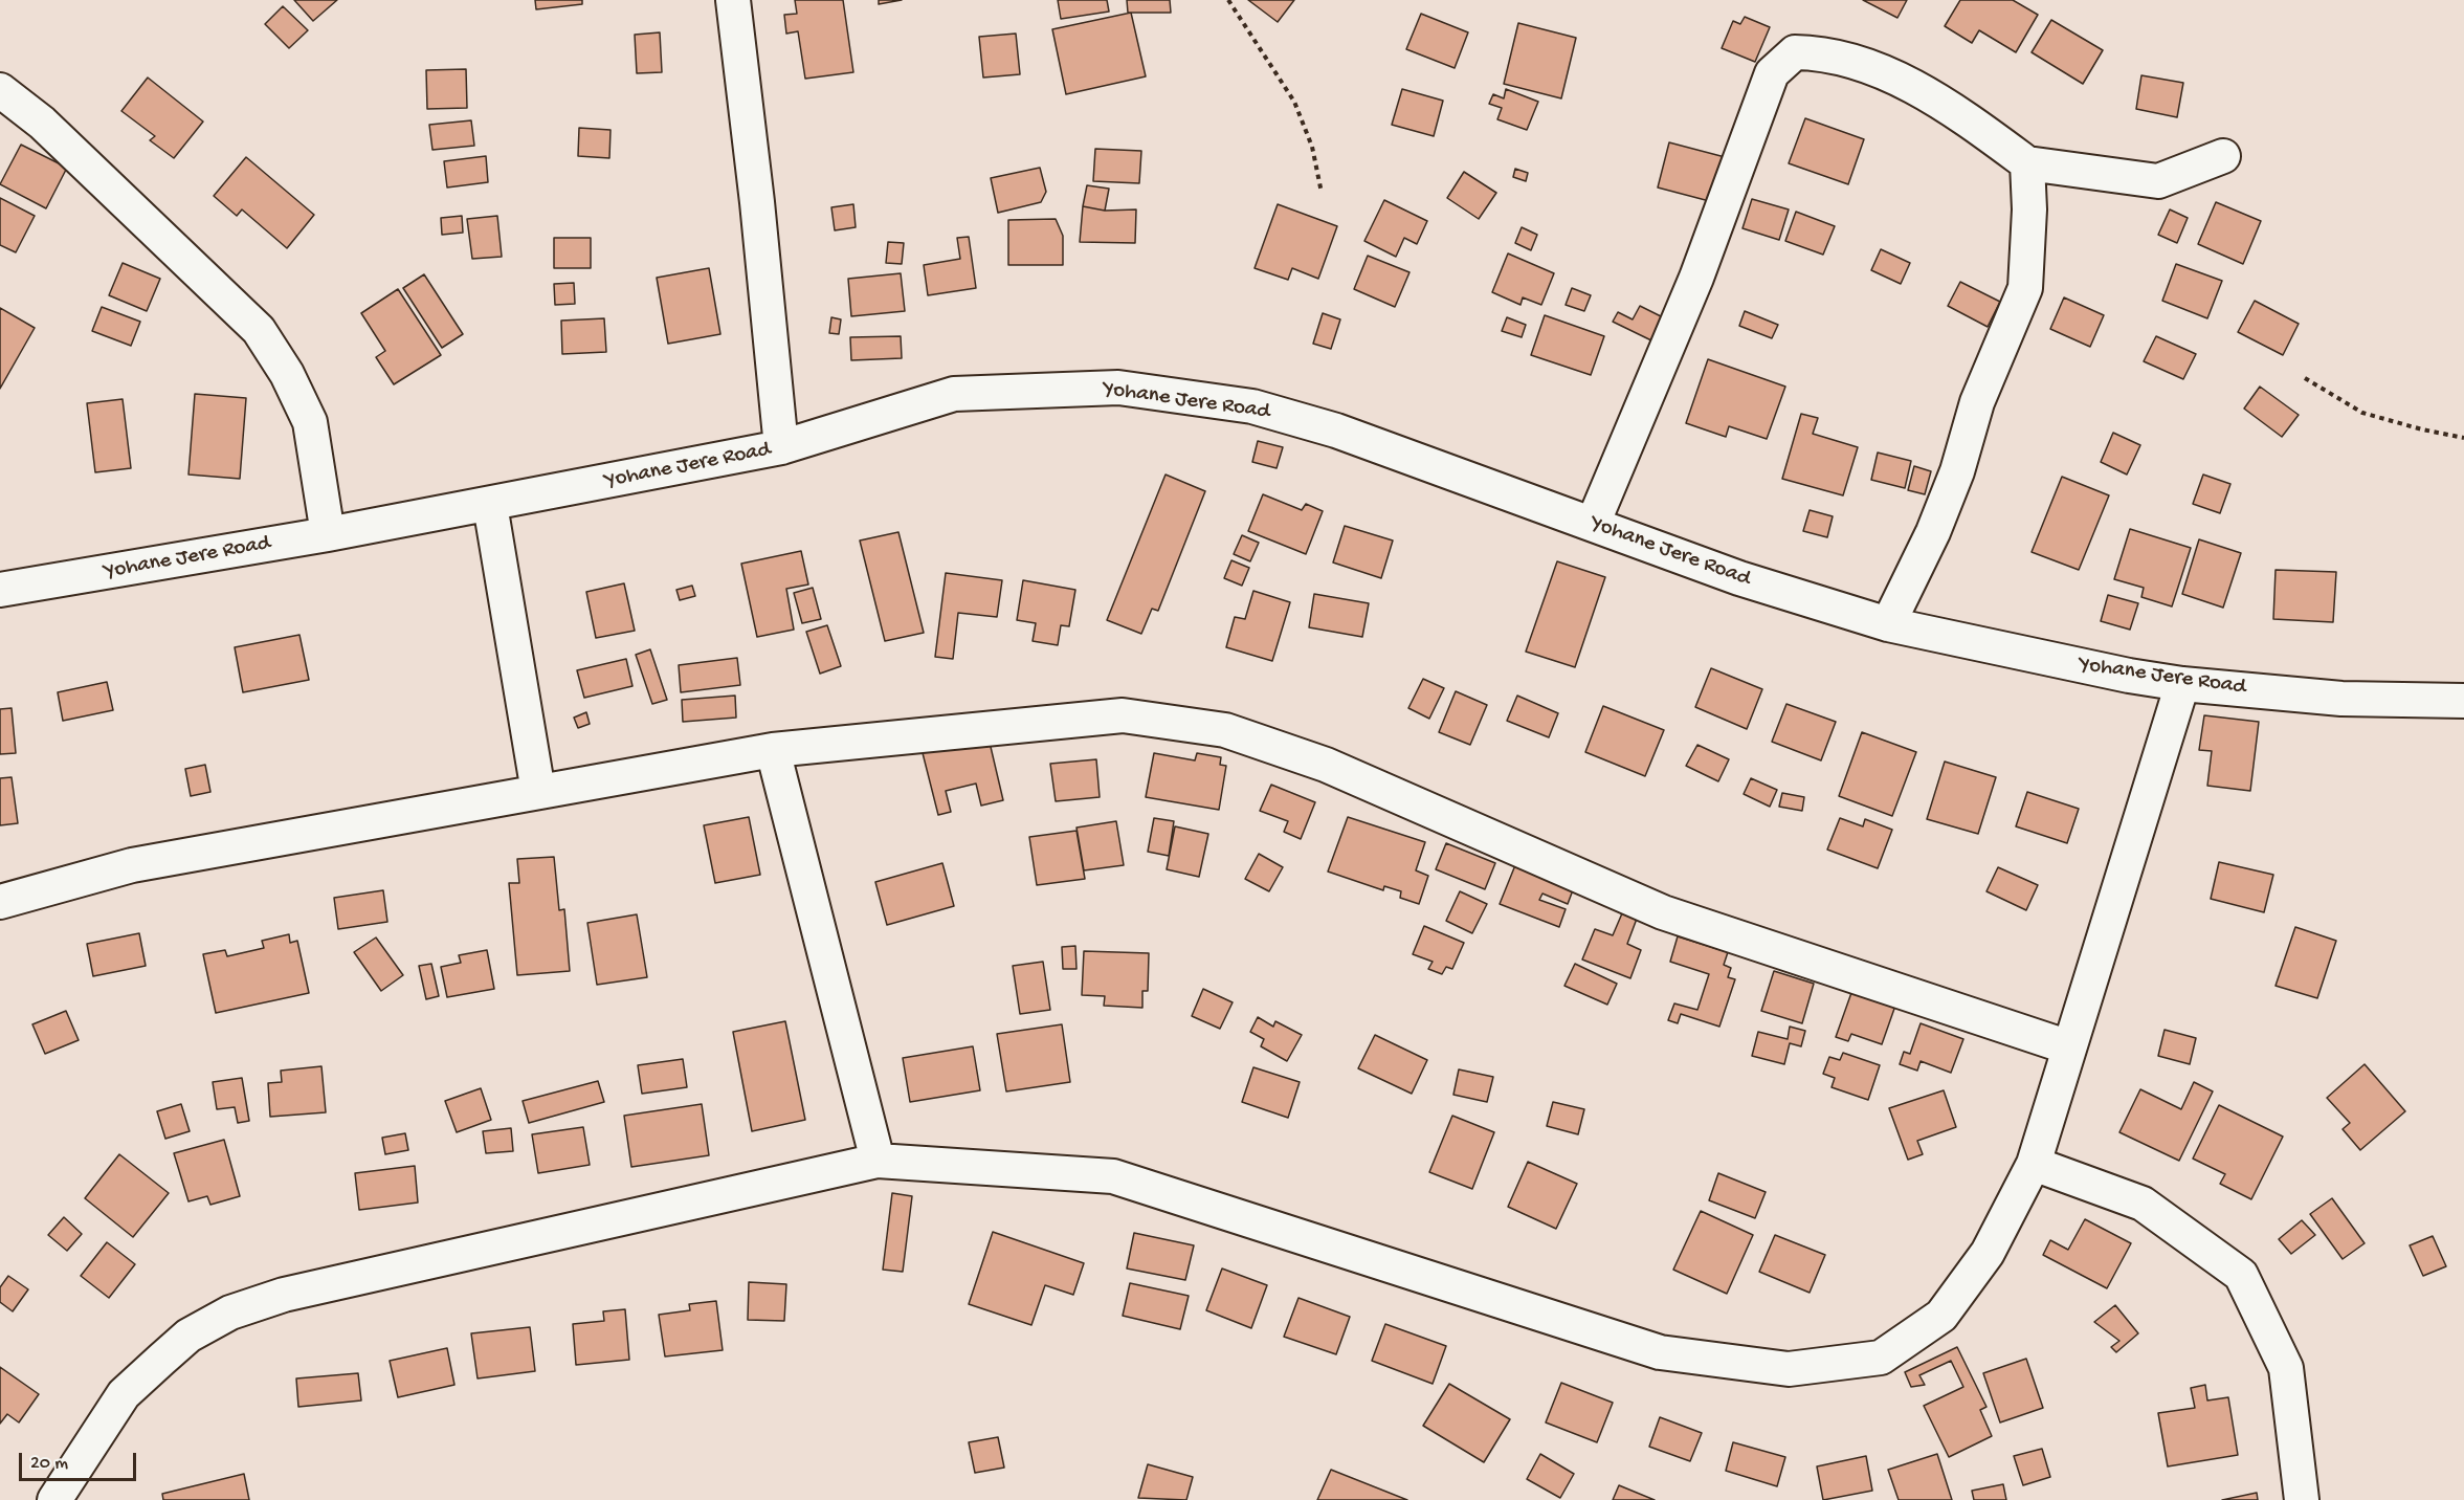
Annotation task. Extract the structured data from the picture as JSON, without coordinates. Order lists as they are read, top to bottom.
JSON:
{
  "streets": {
    "street": ["Yohane Jere Road"]
  },
  "scale_bar": "20 m"
}
